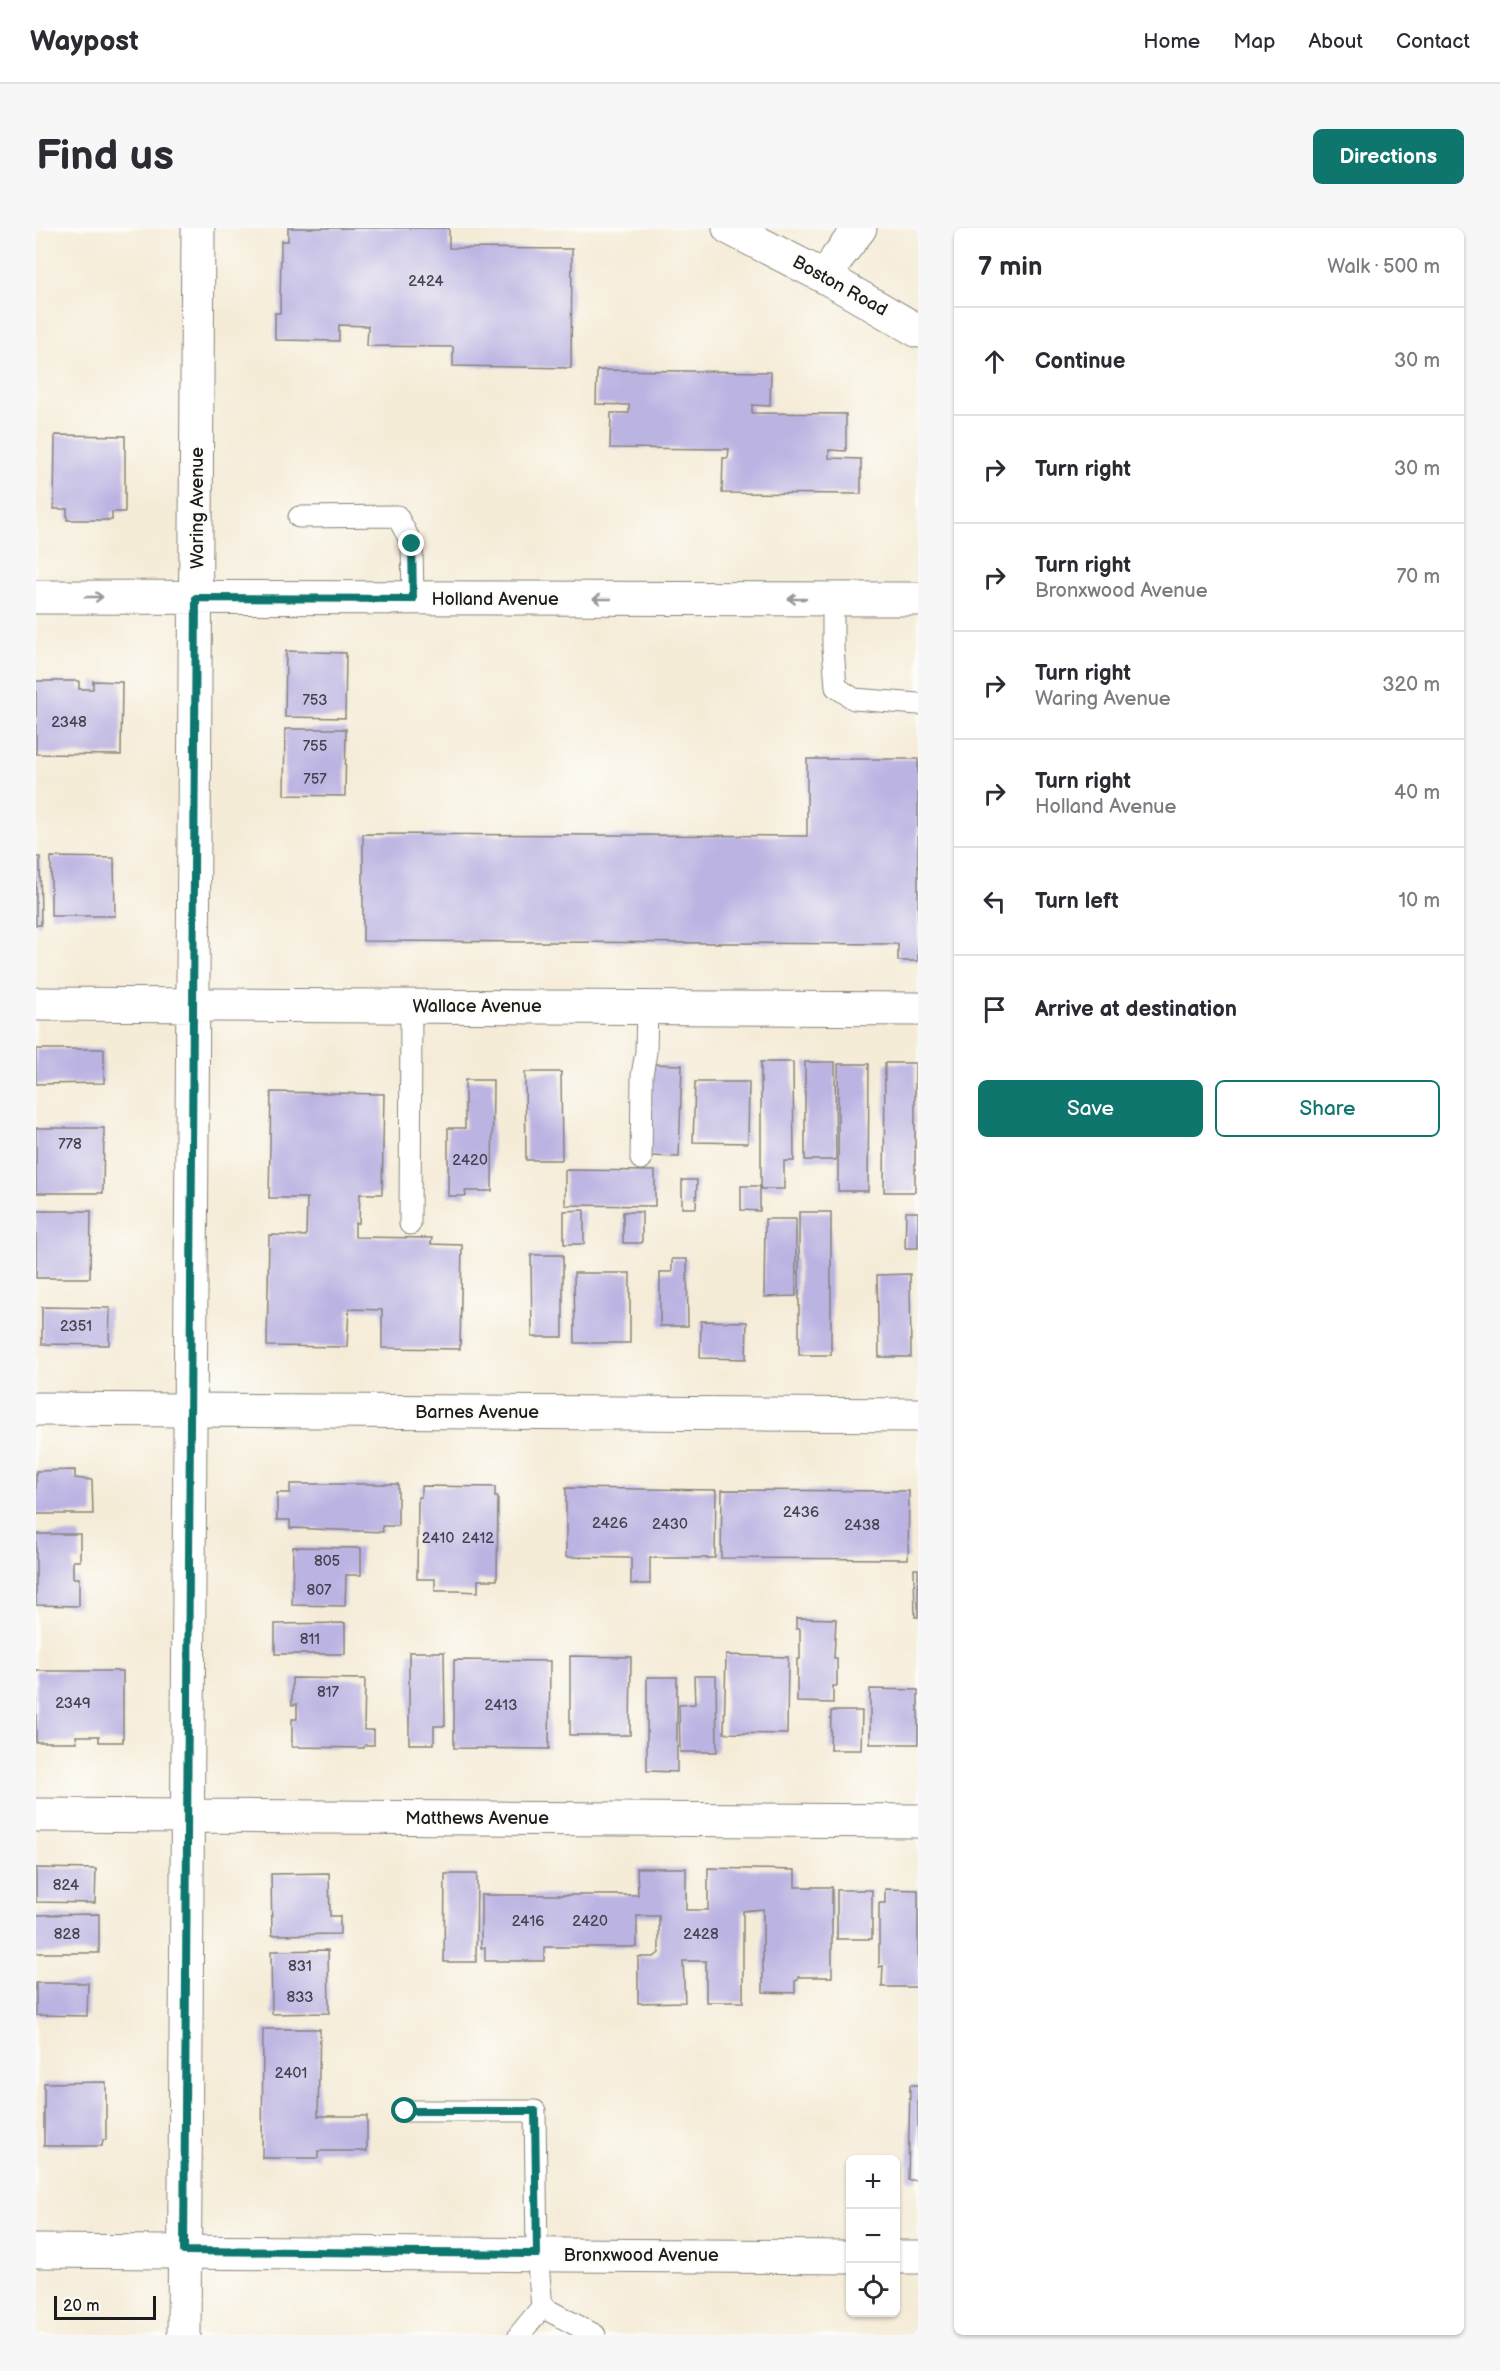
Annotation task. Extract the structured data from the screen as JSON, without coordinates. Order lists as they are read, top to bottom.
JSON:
{
  "streets": {
    "street": [
      "Boston Road",
      "Waring Avenue",
      "Holland Avenue",
      "Wallace Avenue",
      "Barnes Avenue",
      "Matthews Avenue",
      "Bronxwood Avenue"
    ]
  },
  "crossings": [
    ["Waring Avenue", "Holland Avenue"],
    ["Waring Avenue", "Wallace Avenue"],
    ["Waring Avenue", "Barnes Avenue"],
    ["Waring Avenue", "Matthews Avenue"],
    ["Waring Avenue", "Bronxwood Avenue"]
  ],
  "house_numbers": [
    "2424",
    "753",
    "2348",
    "755",
    "757",
    "778",
    "2420",
    "2351",
    "2436",
    "2426",
    "2430",
    "2438",
    "2410",
    "2412",
    "805",
    "807",
    "811",
    "817",
    "2349",
    "2413",
    "824",
    "2416",
    "2420",
    "828",
    "2428",
    "831",
    "833",
    "2401"
  ],
  "scale_bar": "20 m",
  "page": {
    "header": "Waypost",
    "nav": [
      "Home",
      "Map",
      "About",
      "Contact"
    ],
    "buttons": [
      "Directions",
      ["Save", "Share"]
    ],
    "title": "Find us",
    "heading": ["7 min", "Walk · 500 m"],
    "list": [
      ["Continue", "30 m"],
      ["Turn right", "30 m"],
      ["Turn right", "Bronxwood Avenue", "70 m"],
      ["Turn right", "Waring Avenue", "320 m"],
      ["Turn right", "Holland Avenue", "40 m"],
      ["Turn left", "10 m"],
      "Arrive at destination"
    ],
    "map_buttons": ["+", "−"],
    "scale": "20 m"
  }
}
